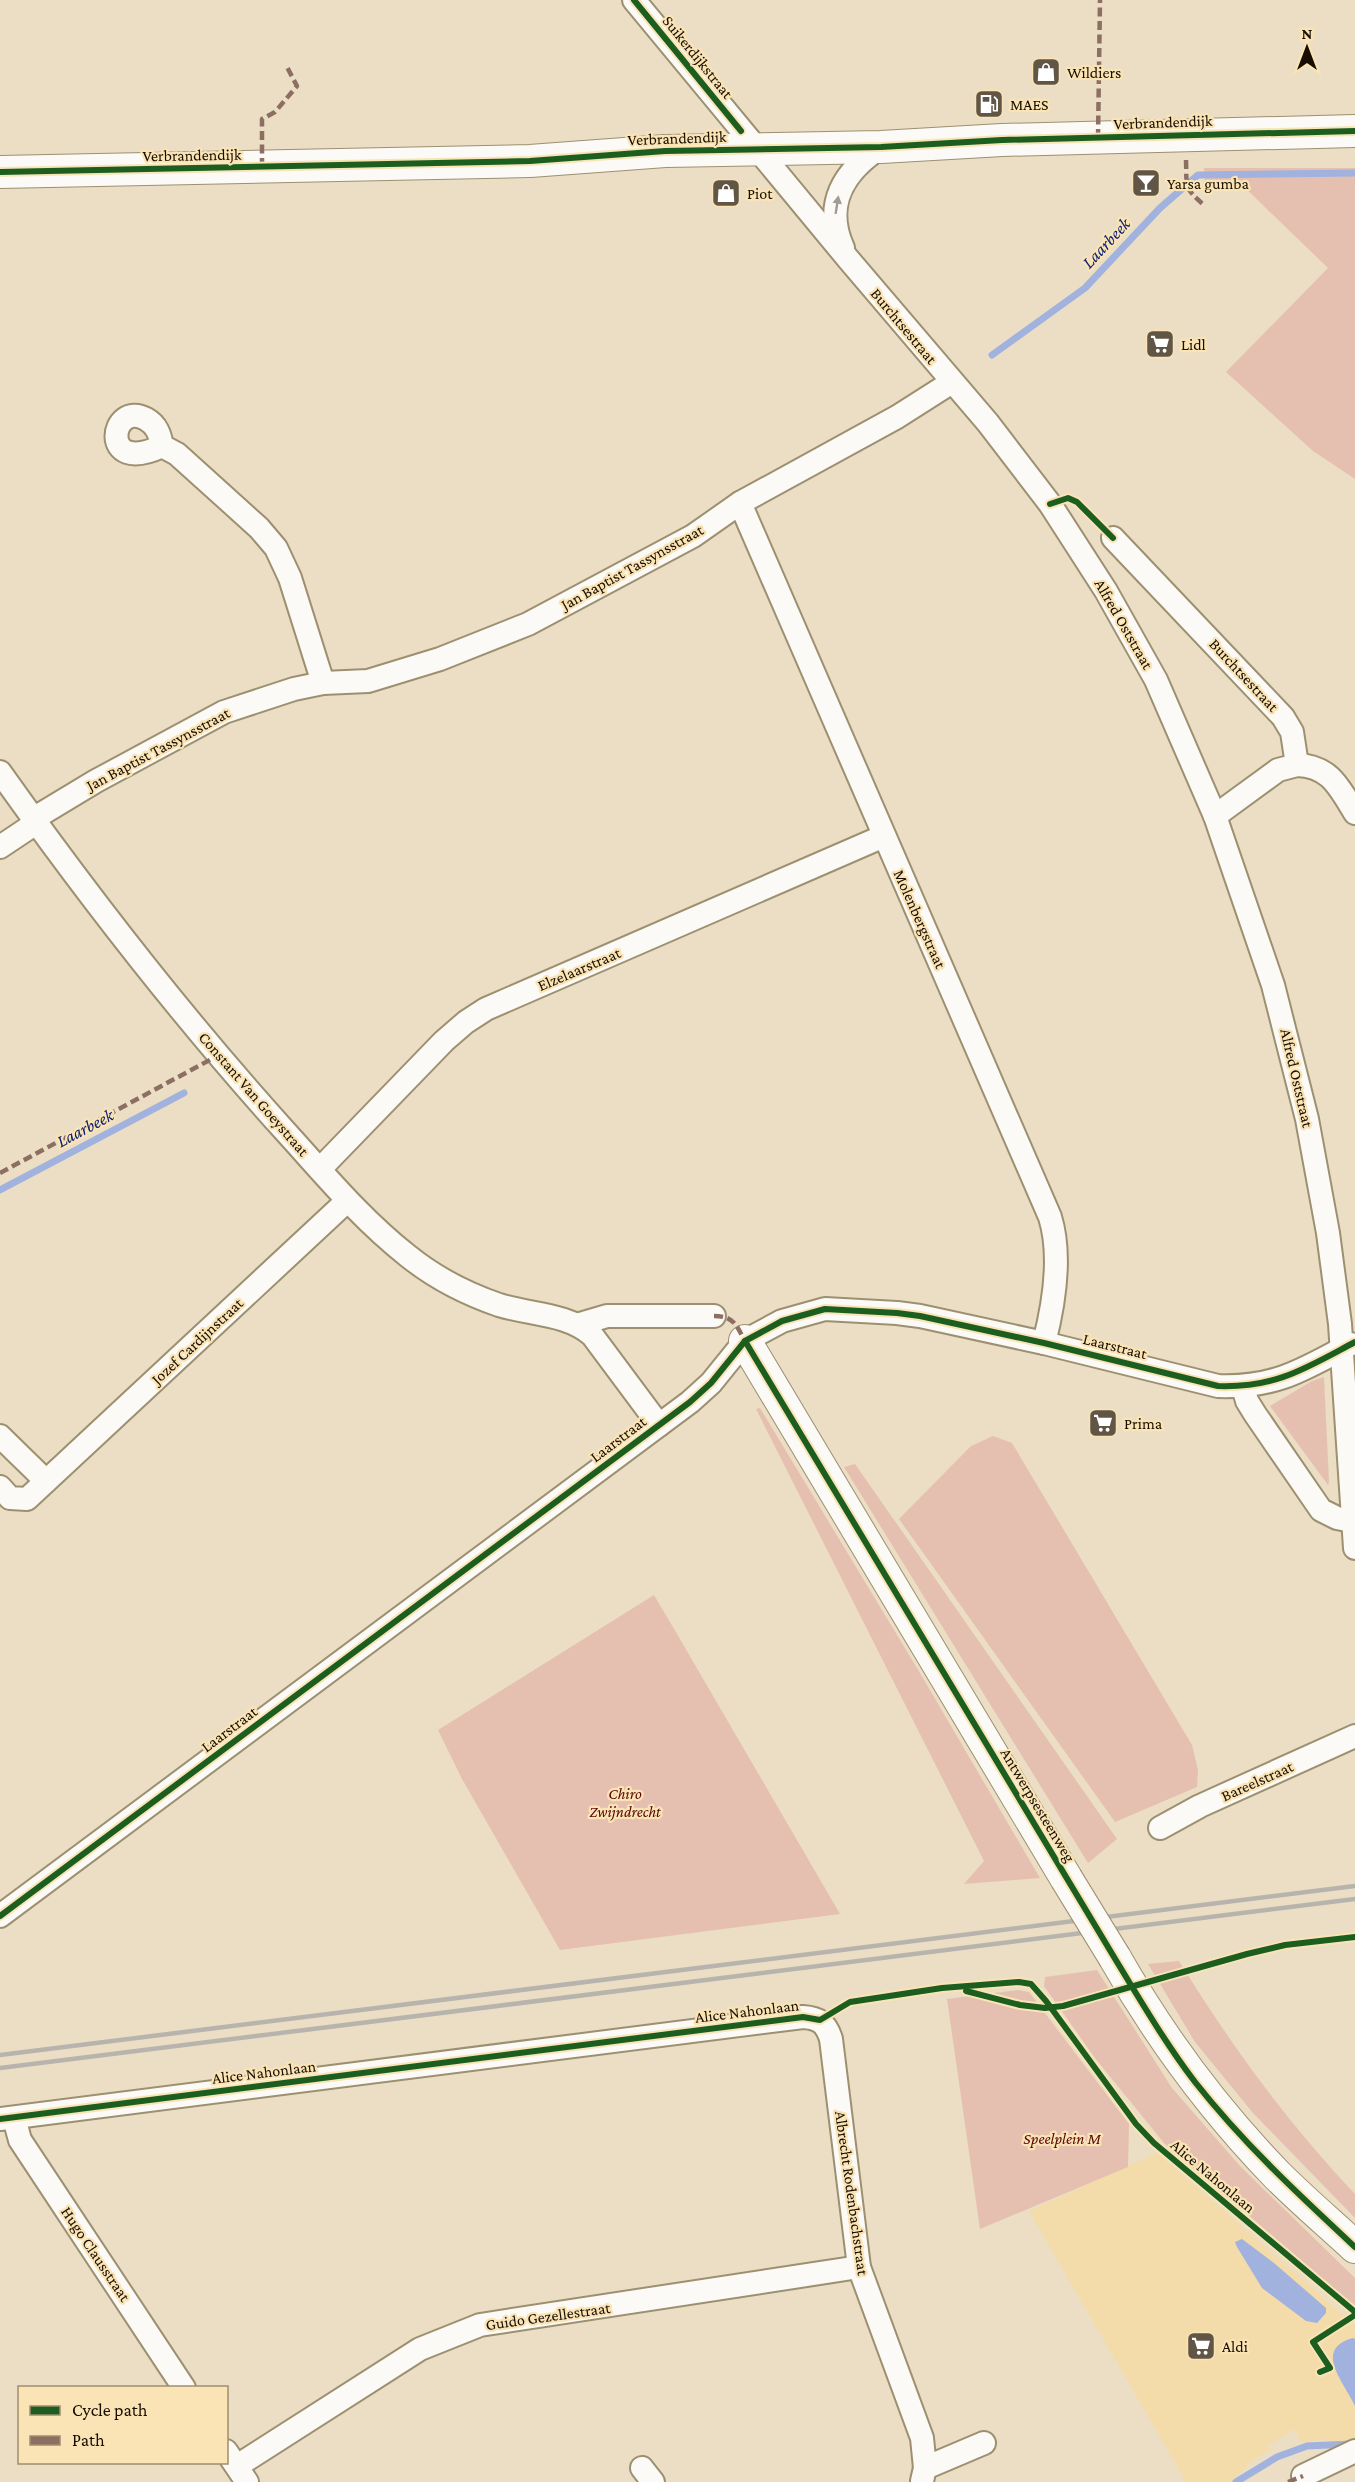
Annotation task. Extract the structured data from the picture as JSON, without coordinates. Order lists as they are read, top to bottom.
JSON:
{
  "streets": {
    "main road": ["Verbrandendijk", "Antwerpsesteenweg"],
    "street": [
      "Suikerdijkstraat",
      "Burchtsestraat",
      "Jan Baptist Tassynsstraat",
      "Alfred Oststraat",
      "Molenbergstraat",
      "Elzelaarstraat",
      "Constant Van Goeystraat",
      "Jozef Cardijnstraat",
      "Laarstraat",
      "Bareelstraat",
      "Alice Nahonlaan",
      "Albrecht Rodenbachstraat",
      "Hugo Clausstraat",
      "Guido Gezellestraat"
    ]
  },
  "crossings": [
    ["Suikerdijkstraat", "Verbrandendijk"],
    ["Suikerdijkstraat", "Burchtsestraat"],
    ["Verbrandendijk", "Burchtsestraat"],
    ["Burchtsestraat", "Jan Baptist Tassynsstraat"],
    ["Burchtsestraat", "Alfred Oststraat"],
    ["Jan Baptist Tassynsstraat", "Molenbergstraat"],
    ["Jan Baptist Tassynsstraat", "Constant Van Goeystraat"],
    ["Alfred Oststraat", "Laarstraat"],
    ["Molenbergstraat", "Elzelaarstraat"],
    ["Molenbergstraat", "Laarstraat"],
    ["Elzelaarstraat", "Constant Van Goeystraat"],
    ["Constant Van Goeystraat", "Jozef Cardijnstraat"],
    ["Laarstraat", "Antwerpsesteenweg"],
    ["Alice Nahonlaan", "Albrecht Rodenbachstraat"],
    ["Alice Nahonlaan", "Hugo Clausstraat"],
    ["Albrecht Rodenbachstraat", "Guido Gezellestraat"]
  ],
  "water": ["Laarbeek"],
  "parks": ["Chiro Zwijndrecht", "Speelplein M"],
  "places": {
    "shop": ["Wildiers", "Piot"],
    "fuel station": ["MAES"],
    "bar": ["Yarsa gumba"],
    "supermarket": ["Lidl", "Prima", "Aldi"]
  },
  "legend": ["Cycle path", "Path"],
  "north": "top"
}
